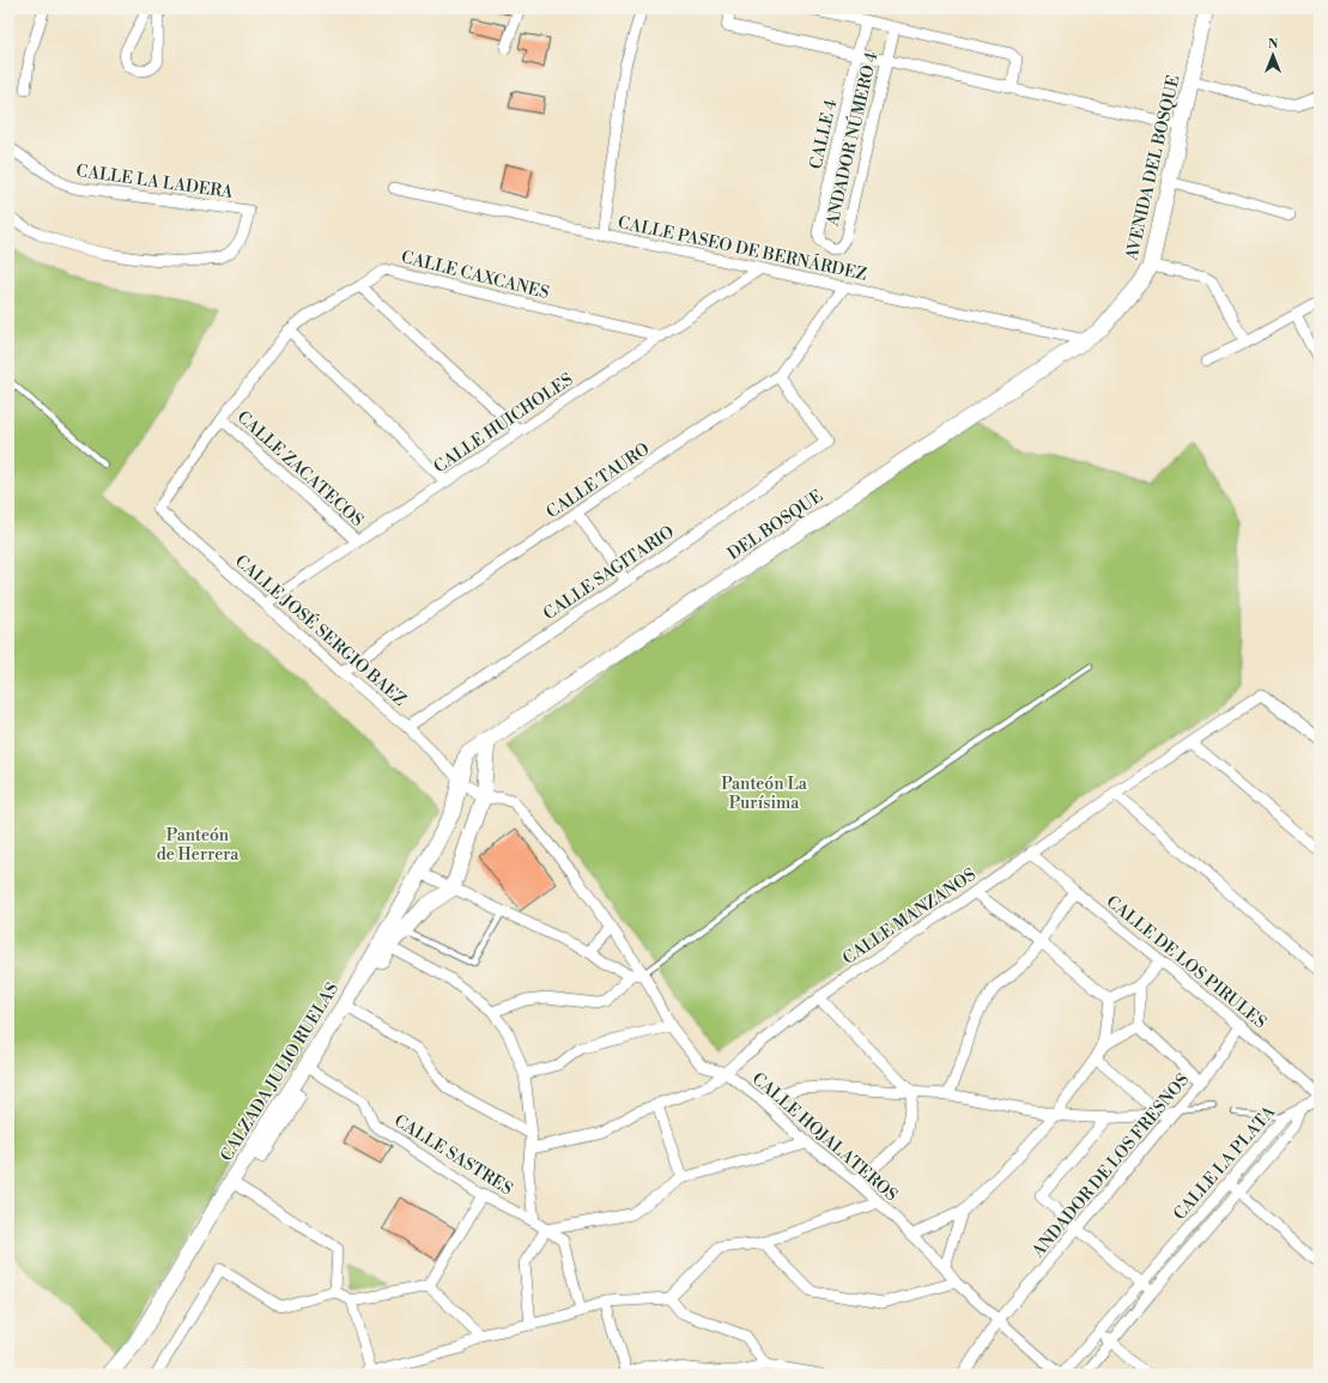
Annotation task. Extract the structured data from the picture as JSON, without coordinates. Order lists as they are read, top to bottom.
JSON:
{
  "streets": {
    "main road": ["AVENIDA DEL BOSQUE", "DEL BOSQUE", "CALZADA JULIO RUELAS"],
    "street": [
      "CALLE 4",
      "ANDADOR NÚMERO 4",
      "CALLE LA LADERA",
      "CALLE PASEO DE BERNÁRDEZ",
      "CALLE CAXCANES",
      "CALLE HUICHOLES",
      "CALLE ZACATECOS",
      "CALLE TAURO",
      "CALLE SAGITARIO",
      "CALLE JOSÉ SERGIO BAEZ",
      "CALLE MANZANOS",
      "CALLE DE LOS PIRULES",
      "CALLE HOJALATEROS",
      "CALLE SASTRES",
      "CALLE LA PLATA",
      "ANDADOR DE LOS FRESNOS"
    ]
  },
  "crossings": [
    ["CALLE 4", "ANDADOR NÚMERO 4"],
    ["AVENIDA DEL BOSQUE", "CALLE PASEO DE BERNÁRDEZ"],
    ["AVENIDA DEL BOSQUE", "DEL BOSQUE"],
    ["CALLE PASEO DE BERNÁRDEZ", "CALLE HUICHOLES"],
    ["CALLE PASEO DE BERNÁRDEZ", "CALLE TAURO"],
    ["CALLE PASEO DE BERNÁRDEZ", "DEL BOSQUE"],
    ["CALLE CAXCANES", "CALLE HUICHOLES"],
    ["CALLE CAXCANES", "CALLE ZACATECOS"],
    ["CALLE CAXCANES", "CALLE JOSÉ SERGIO BAEZ"],
    ["CALLE HUICHOLES", "CALLE ZACATECOS"],
    ["CALLE HUICHOLES", "CALLE JOSÉ SERGIO BAEZ"],
    ["CALLE TAURO", "CALLE SAGITARIO"],
    ["CALLE TAURO", "CALLE JOSÉ SERGIO BAEZ"],
    ["DEL BOSQUE", "CALLE JOSÉ SERGIO BAEZ"],
    ["DEL BOSQUE", "CALZADA JULIO RUELAS"],
    ["CALLE SAGITARIO", "CALLE JOSÉ SERGIO BAEZ"],
    ["CALLE JOSÉ SERGIO BAEZ", "CALZADA JULIO RUELAS"],
    ["CALLE MANZANOS", "CALLE DE LOS PIRULES"],
    ["CALLE MANZANOS", "CALLE HOJALATEROS"],
    ["CALLE DE LOS PIRULES", "CALLE LA PLATA"],
    ["CALLE DE LOS PIRULES", "ANDADOR DE LOS FRESNOS"],
    ["CALZADA JULIO RUELAS", "CALLE SASTRES"],
    ["CALLE HOJALATEROS", "CALLE LA PLATA"],
    ["CALLE HOJALATEROS", "ANDADOR DE LOS FRESNOS"]
  ],
  "parks": ["Panteón La Purísima", "Panteón de Herrera"],
  "north": "top"
}
